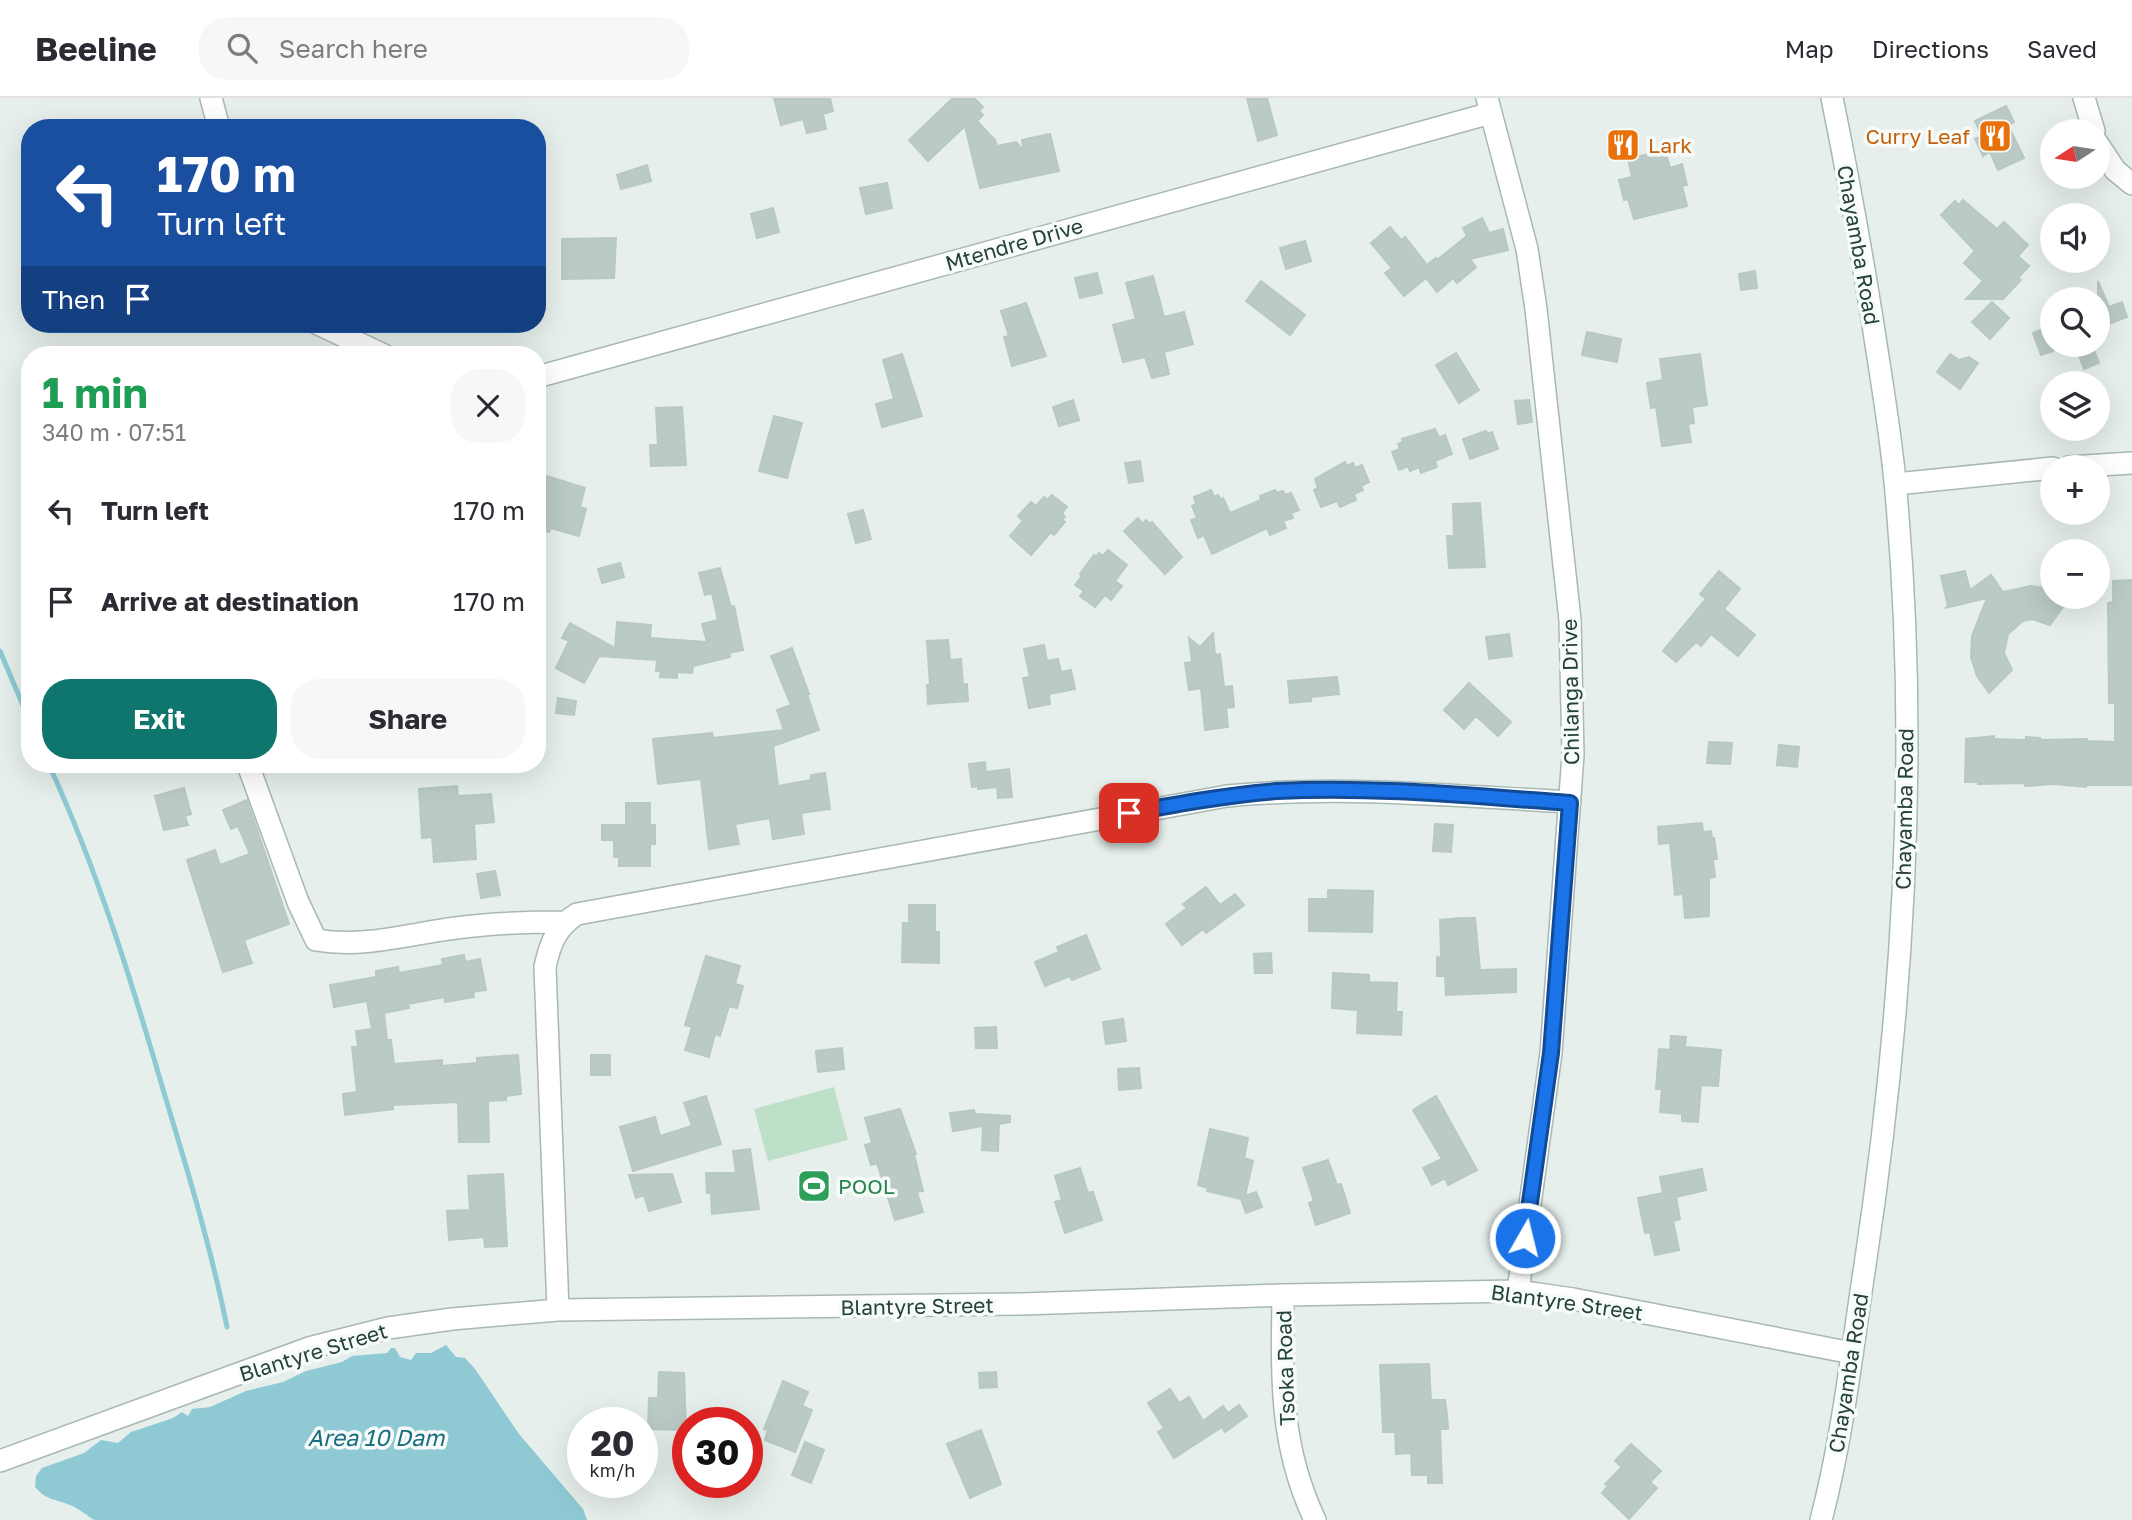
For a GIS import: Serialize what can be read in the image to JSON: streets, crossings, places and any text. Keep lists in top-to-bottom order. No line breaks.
{"streets":{"street":["Mtendre Drive","Chayamba Road","Chilanga Drive","Blantyre Street","Tsoka Road"]},"crossings":[["Mtendre Drive","Chilanga Drive"],["Chayamba Road","Blantyre Street"],["Chilanga Drive","Blantyre Street"],["Blantyre Street","Tsoka Road"]],"water":["Area 10 Dam"],"places":{"restaurant":["Curry Leaf","Lark"],"sports":["POOL"]},"north":"left","page":{"header":"Beeline","search":"Search here","nav":["Map","Directions","Saved"],"map_buttons":["+","−"],"turn":["170 m","Turn left"],"then":"Then","heading":["1 min","340 m · 07:51"],"list":[{"name":"Turn left","value":"170 m"},{"name":"Arrive at destination","value":"170 m"}],"buttons":["Exit","Share"],"speed":"20 km/h","limit":"30"}}
